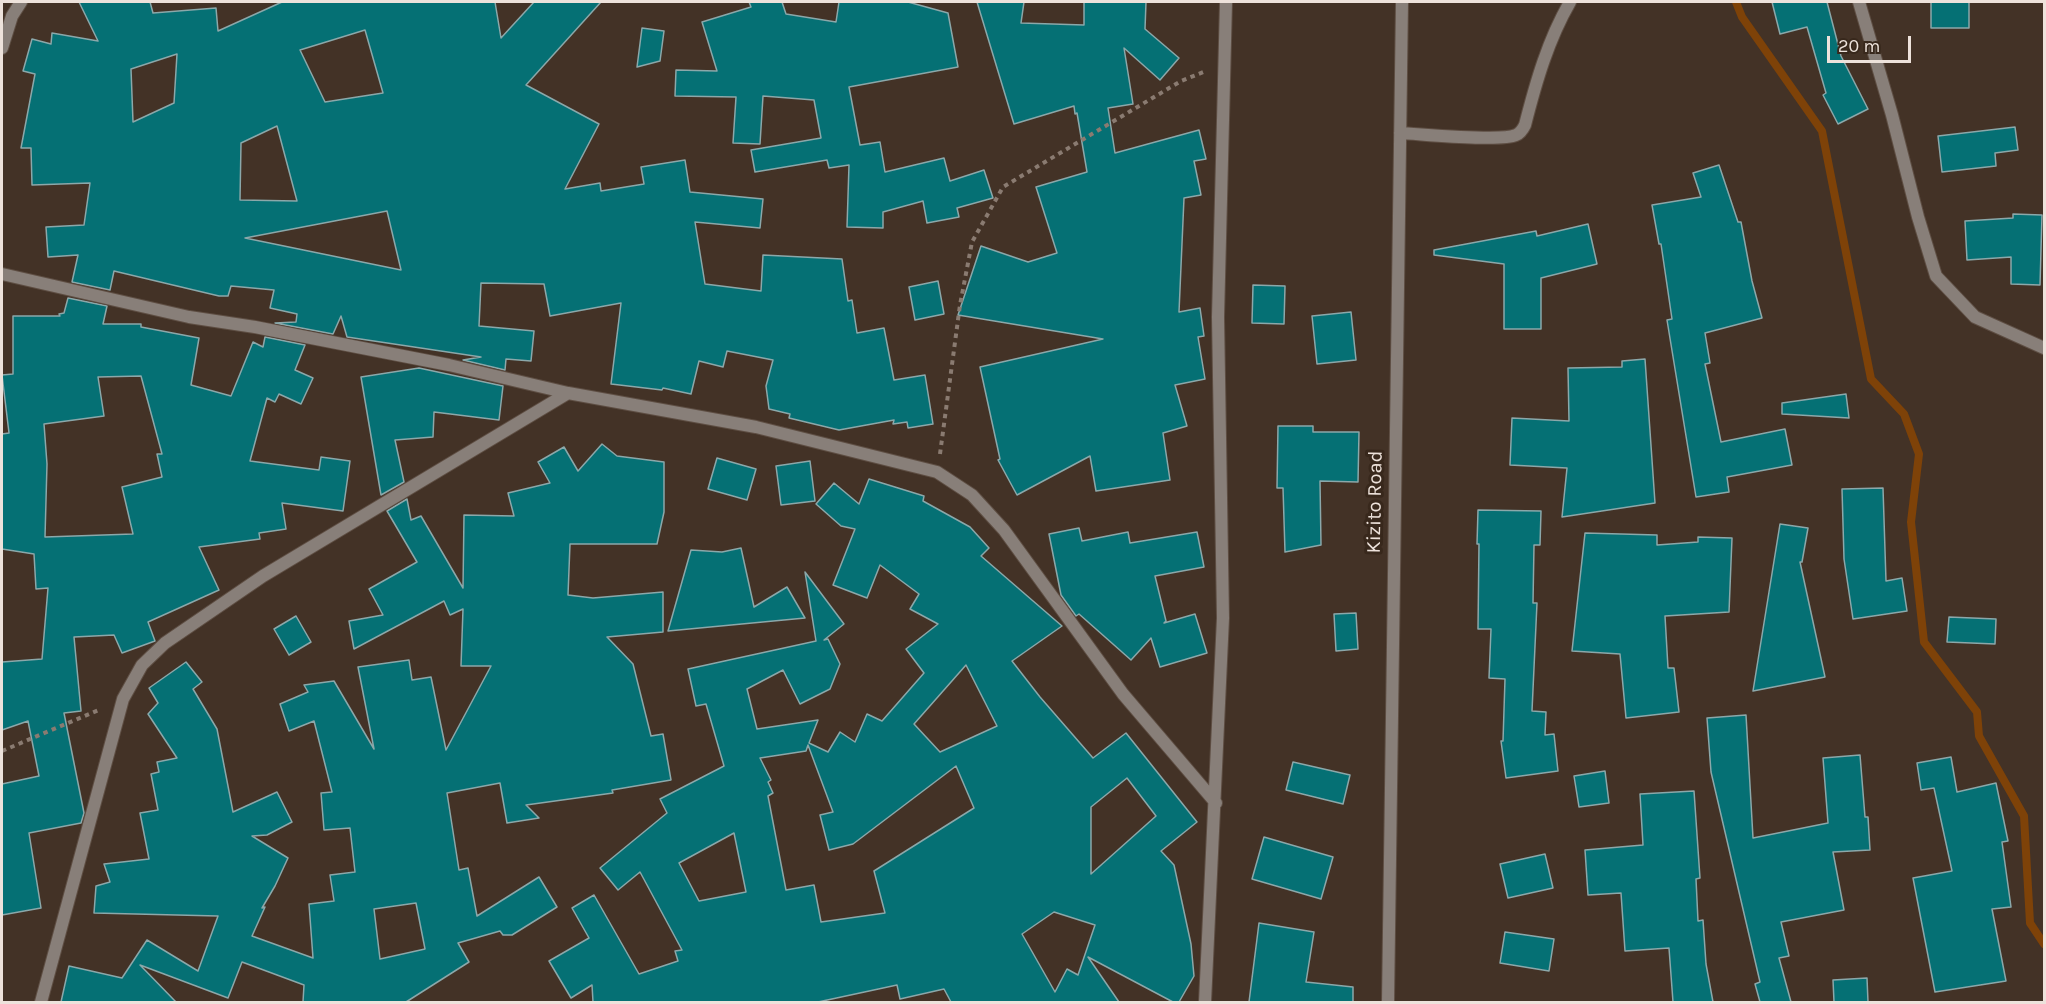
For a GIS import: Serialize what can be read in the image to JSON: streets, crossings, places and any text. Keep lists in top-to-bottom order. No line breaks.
{"streets":{"street":["Kizito Road"]},"scale_bar":"20 m"}
